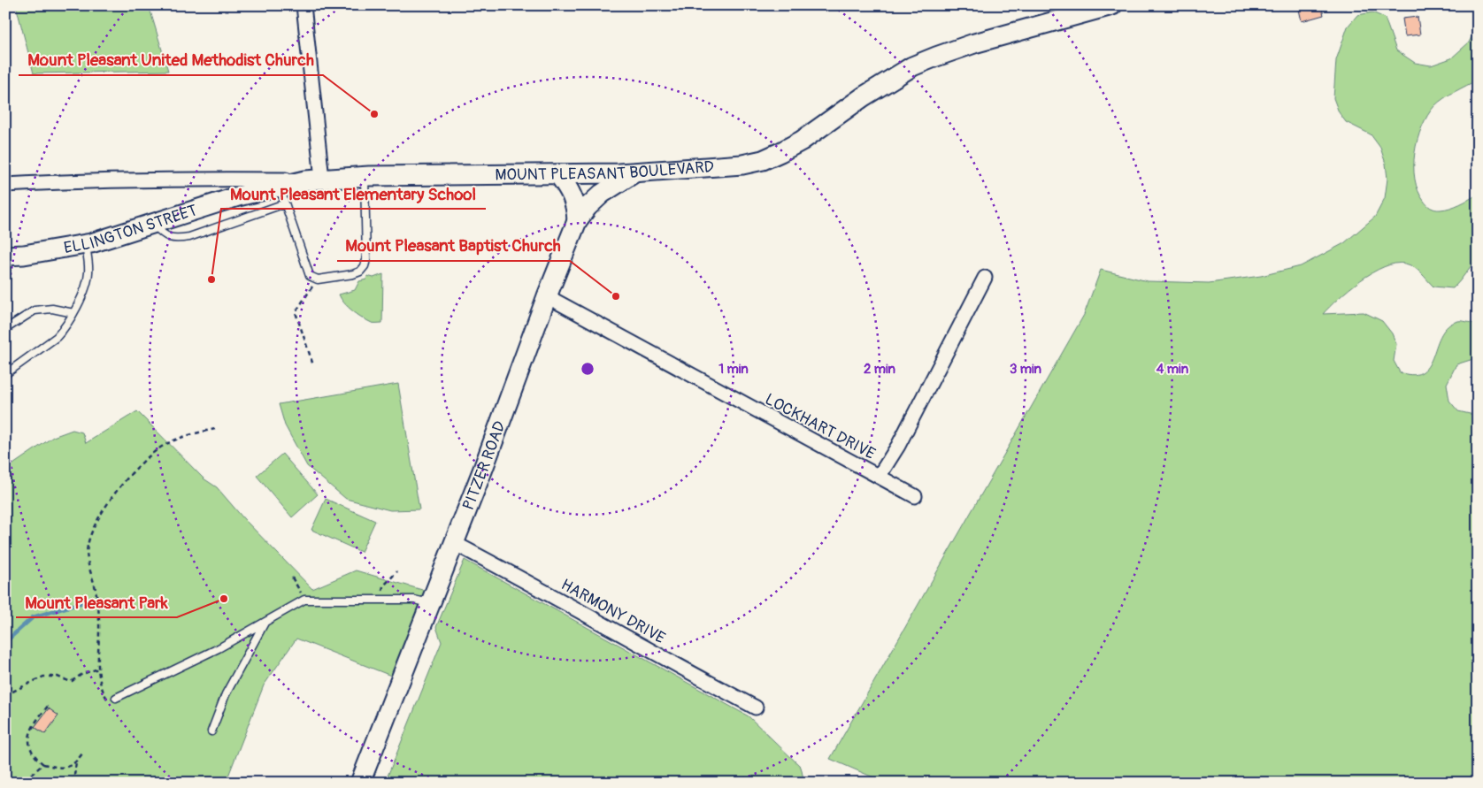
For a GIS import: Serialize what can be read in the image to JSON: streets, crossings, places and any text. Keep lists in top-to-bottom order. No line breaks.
{"streets":{"street":["MOUNT PLEASANT BOULEVARD","ELLINGTON STREET","LOCKHART DRIVE","PITZER ROAD","HARMONY DRIVE"]},"crossings":[["MOUNT PLEASANT BOULEVARD","ELLINGTON STREET"],["MOUNT PLEASANT BOULEVARD","PITZER ROAD"],["LOCKHART DRIVE","PITZER ROAD"],["PITZER ROAD","HARMONY DRIVE"]],"places":["Mount Pleasant United Methodist Church","Mount Pleasant Elementary School","Mount Pleasant Baptist Church","Mount Pleasant Park"],"rings":["1 min","2 min","3 min","4 min"]}
